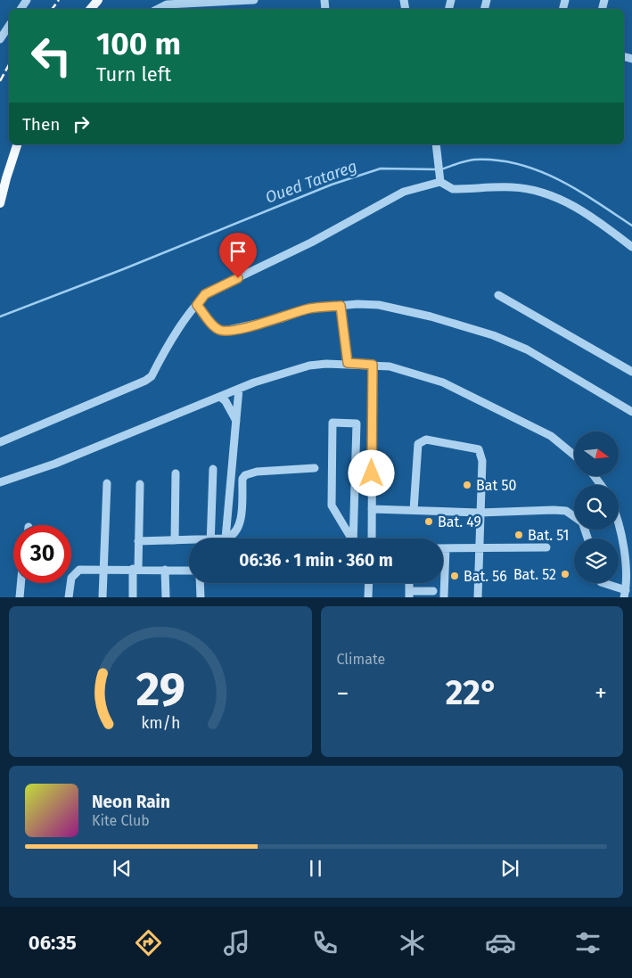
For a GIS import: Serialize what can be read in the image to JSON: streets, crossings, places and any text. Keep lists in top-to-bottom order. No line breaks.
{"water":["Oued Tatareg"],"places":["Bat 50","Bat. 49","Bat. 51","Bat. 52","Bat. 56"],"north":"right","page":{"turn":["100 m","Turn left"],"then":"Then","limit":"30","trip":"06:36 · 1 min · 360 m","tile":"Climate","heat":["−","22°","+"],"song":["Neon Rain","Kite Club"],"tabs":"06:35","gauge":["29","km/h"]}}
